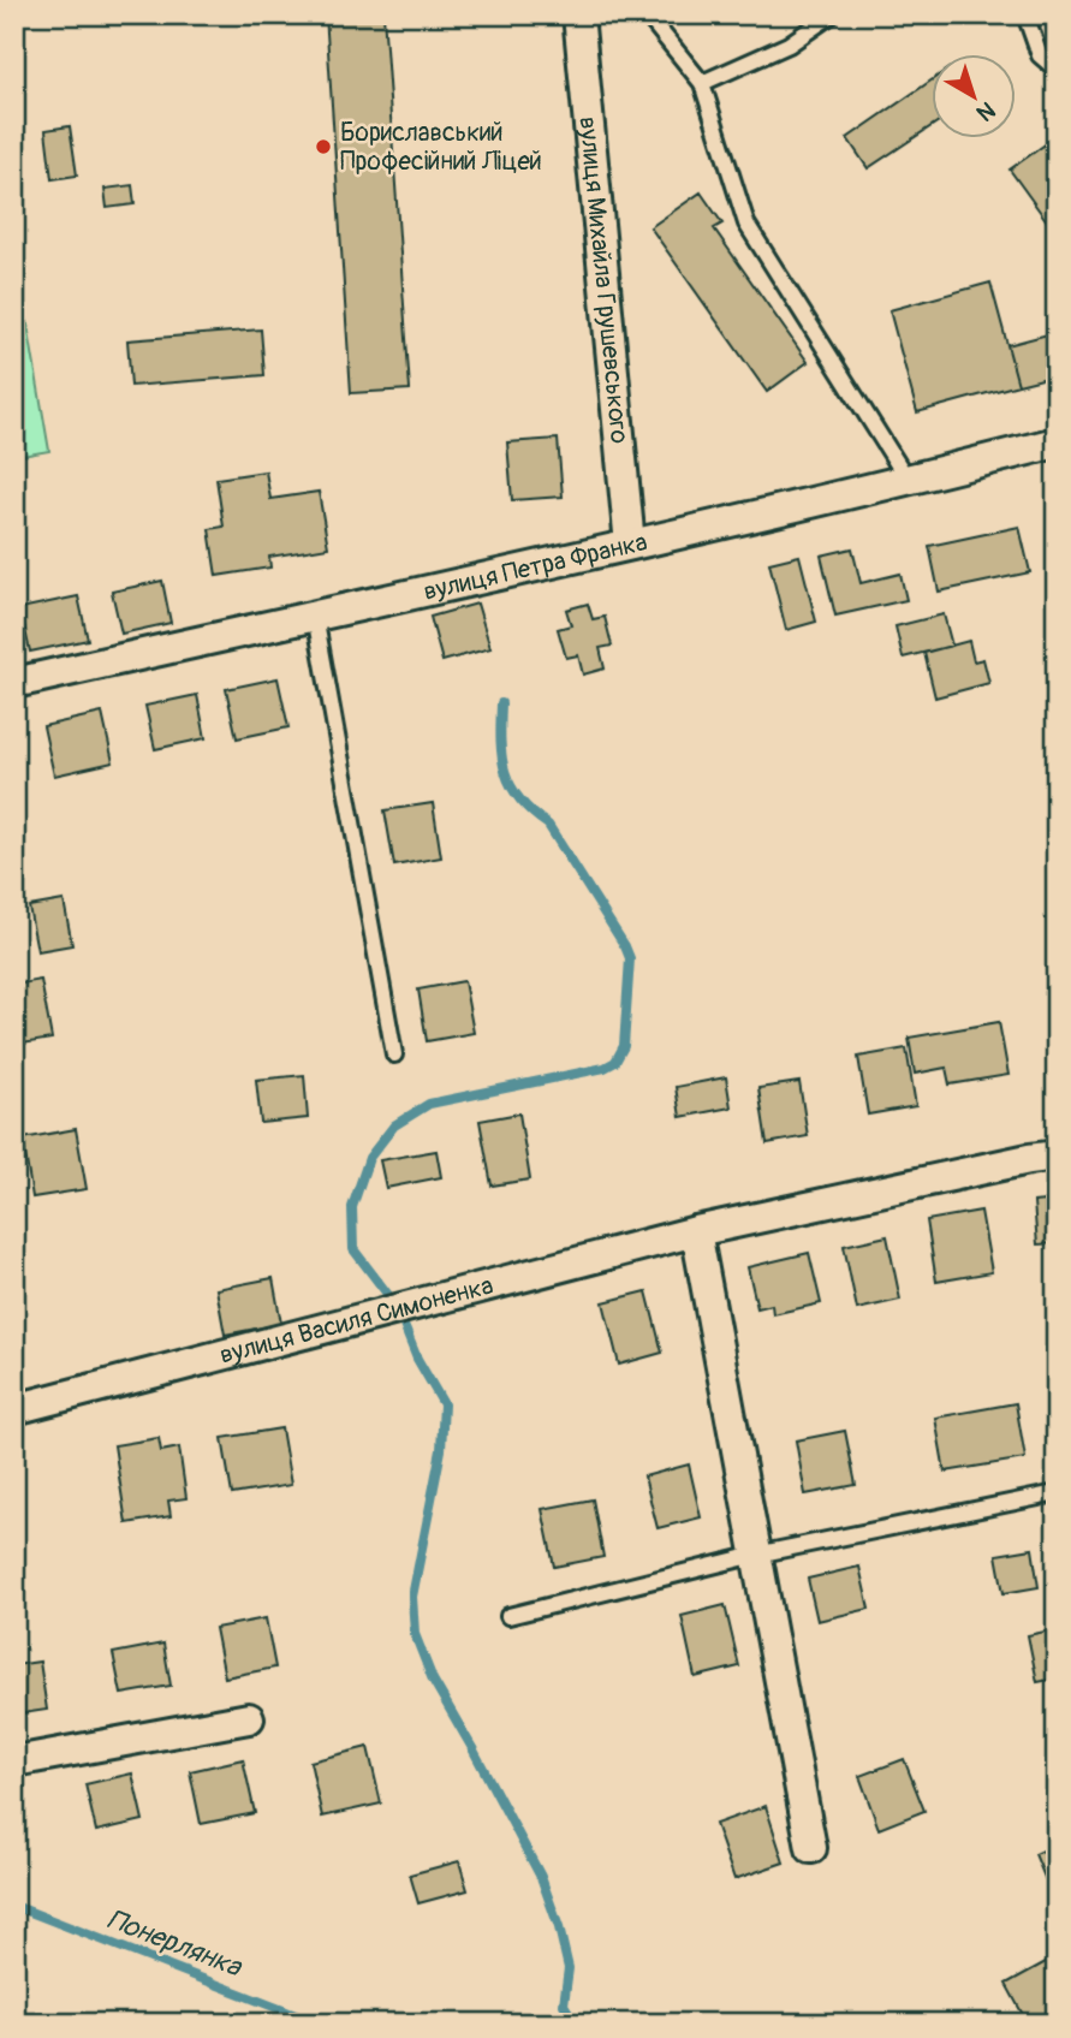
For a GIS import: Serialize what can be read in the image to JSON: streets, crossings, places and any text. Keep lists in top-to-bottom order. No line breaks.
{"streets":{"street":["вулиця Михайла Грушевського","вулиця Петра Франка","вулиця Василя Симоненка"]},"crossings":[["вулиця Михайла Грушевського","вулиця Петра Франка"]],"water":["Понерлянка"],"places":["Бориславський Професійний Ліцей"],"north":"bottom right"}
